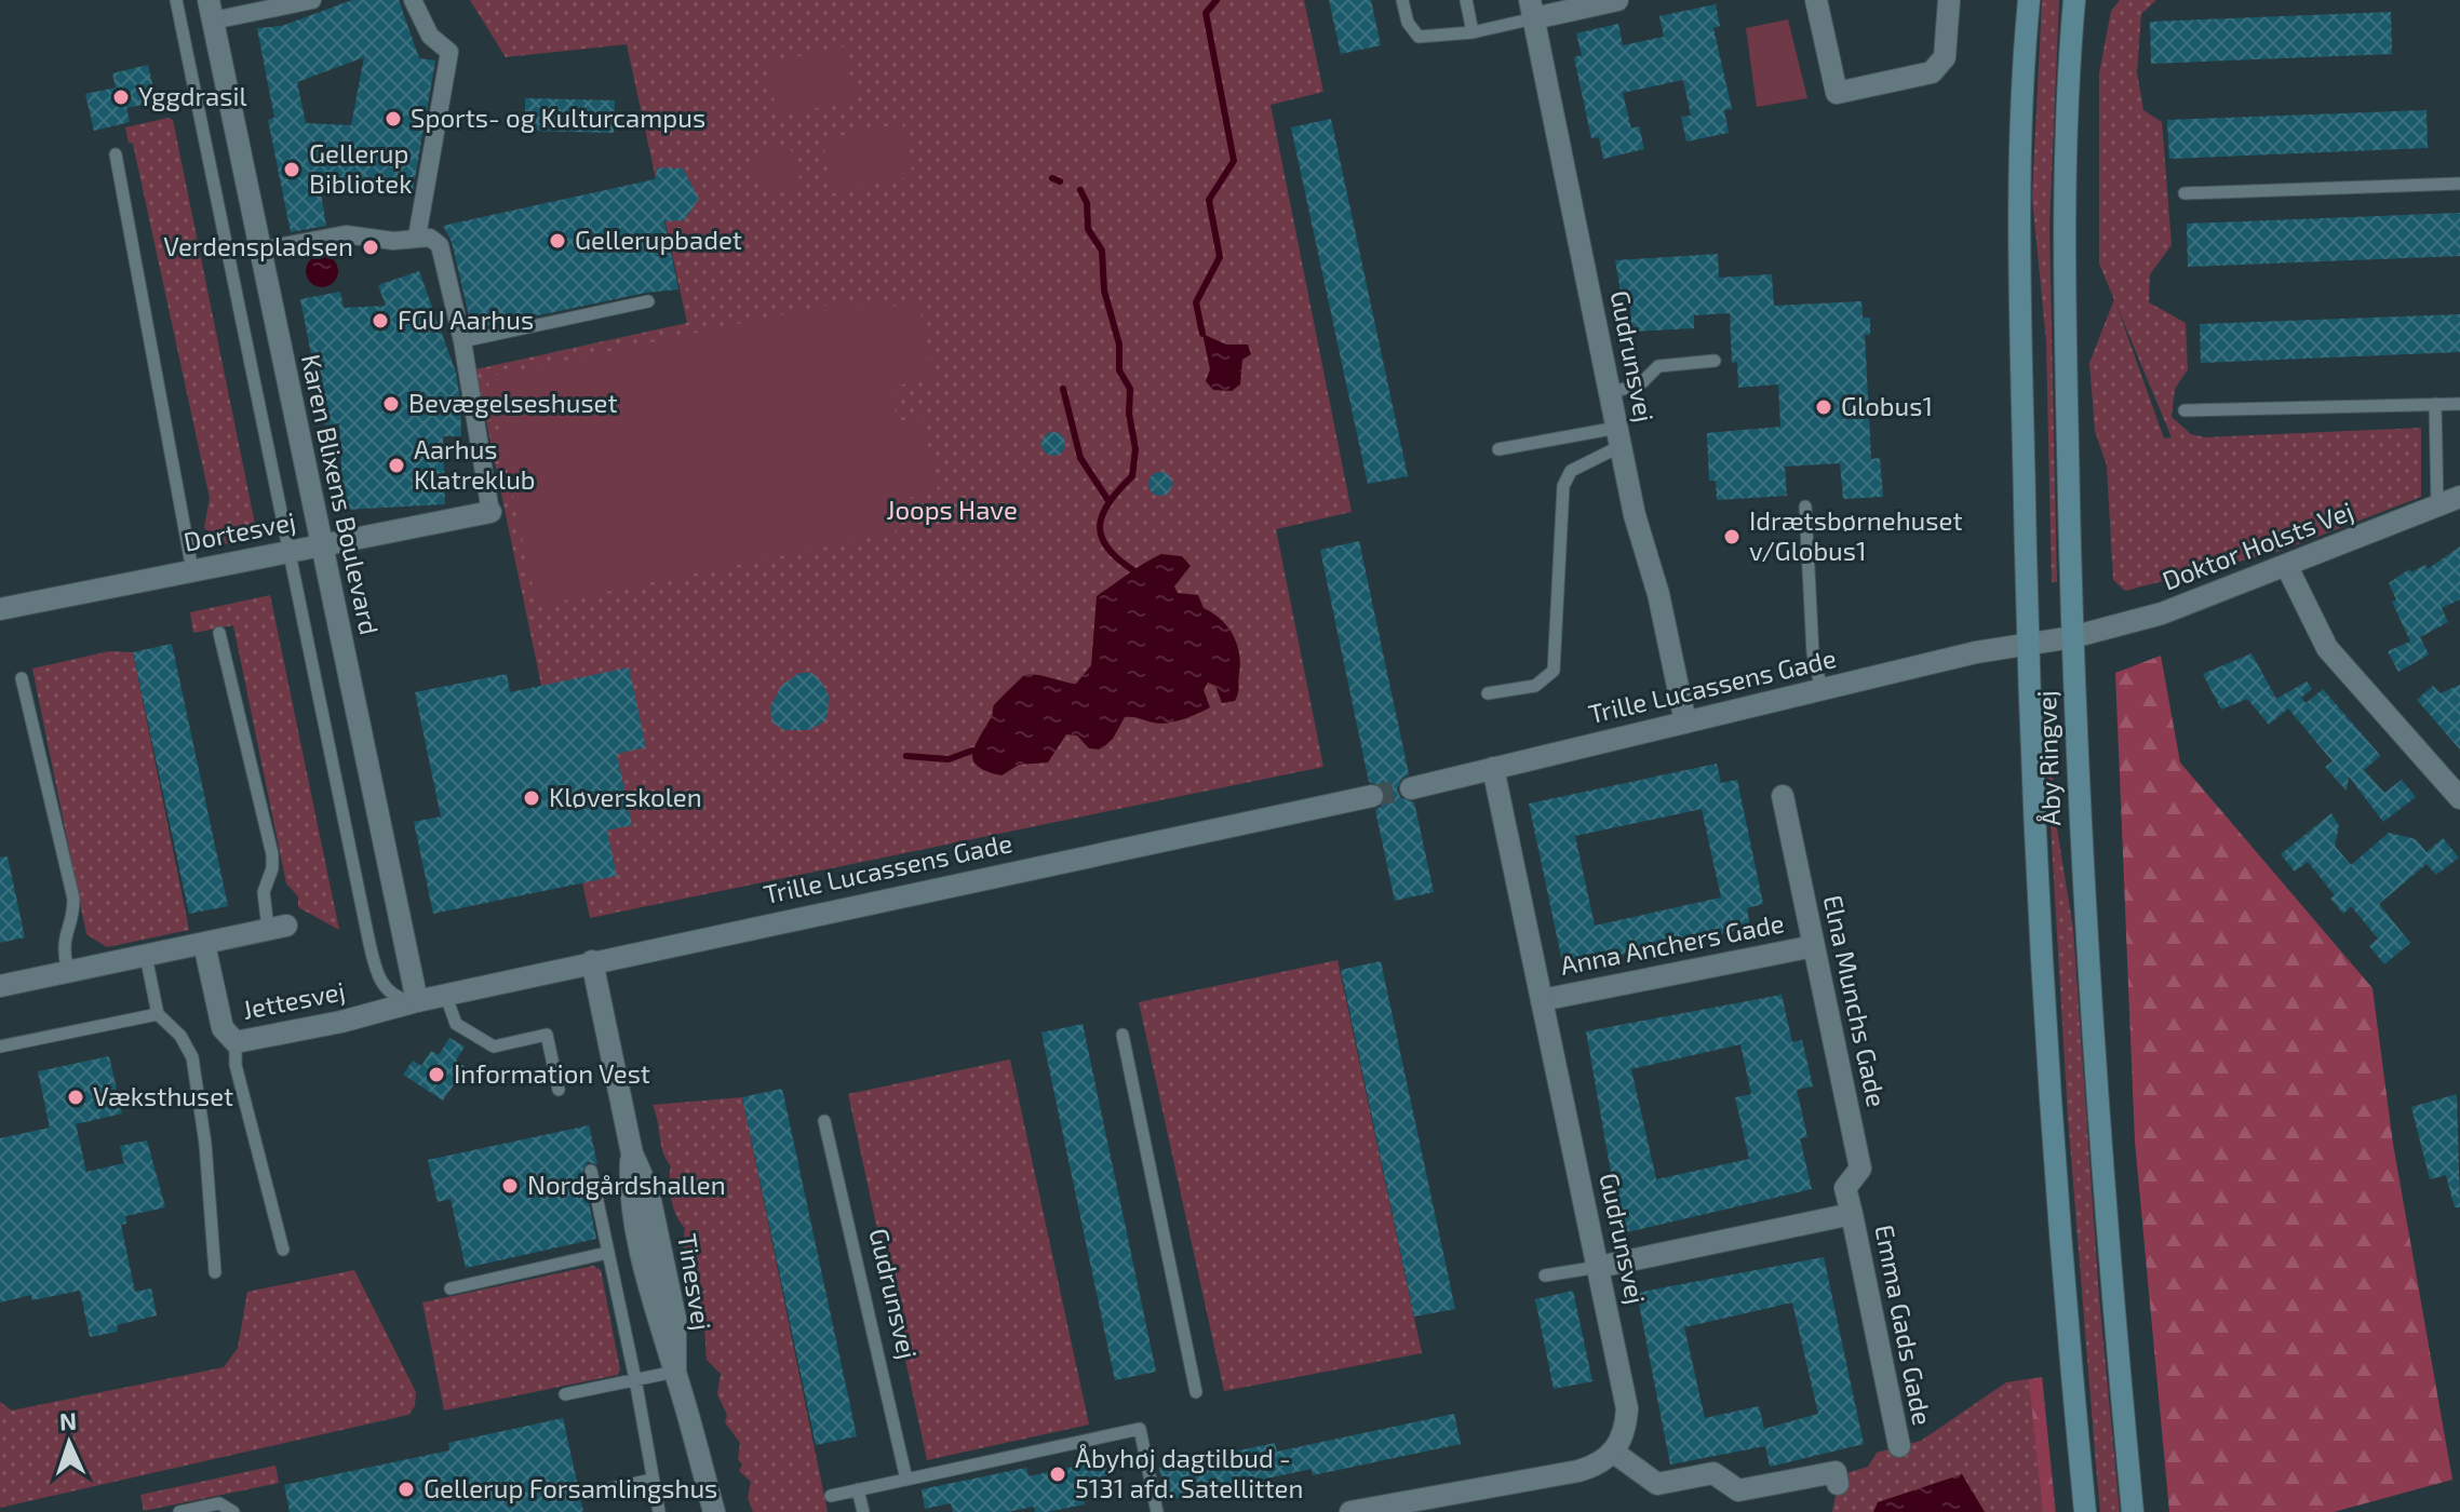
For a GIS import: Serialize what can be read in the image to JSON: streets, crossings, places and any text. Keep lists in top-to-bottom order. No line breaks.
{"streets":{"main road":["Åby Ringvej"],"street":["Gudrunsvej","Karen Blixens Boulevard","Dortesvej","Doktor Holsts Vej","Trille Lucassens Gade","Anna Anchers Gade","Jettesvej","Elna Munchs Gade","Tinesvej","Emma Gads Gade"]},"crossings":[["Gudrunsvej","Trille Lucassens Gade"],["Gudrunsvej","Anna Anchers Gade"],["Gudrunsvej","Emma Gads Gade"],["Karen Blixens Boulevard","Dortesvej"],["Karen Blixens Boulevard","Trille Lucassens Gade"],["Karen Blixens Boulevard","Jettesvej"],["Doktor Holsts Vej","Trille Lucassens Gade"],["Doktor Holsts Vej","Åby Ringvej"],["Trille Lucassens Gade","Åby Ringvej"],["Trille Lucassens Gade","Jettesvej"],["Trille Lucassens Gade","Tinesvej"],["Anna Anchers Gade","Elna Munchs Gade"],["Elna Munchs Gade","Emma Gads Gade"]],"parks":["Joops Have"],"places":["Yggdrasil","Sports- og Kulturcampus","Gellerup Bibliotek","Gellerupbadet","Verdenspladsen","FGU Aarhus","Bevægelseshuset","Globus1","Aarhus Klatreklub","Idrætsbørnehuset v/Globus1","Kløverskolen","Information Vest","Væksthuset","Nordgårdshallen","Åbyhøj dagtilbud - 5131 afd. Satellitten","Gellerup Forsamlingshus"],"north":"top"}
